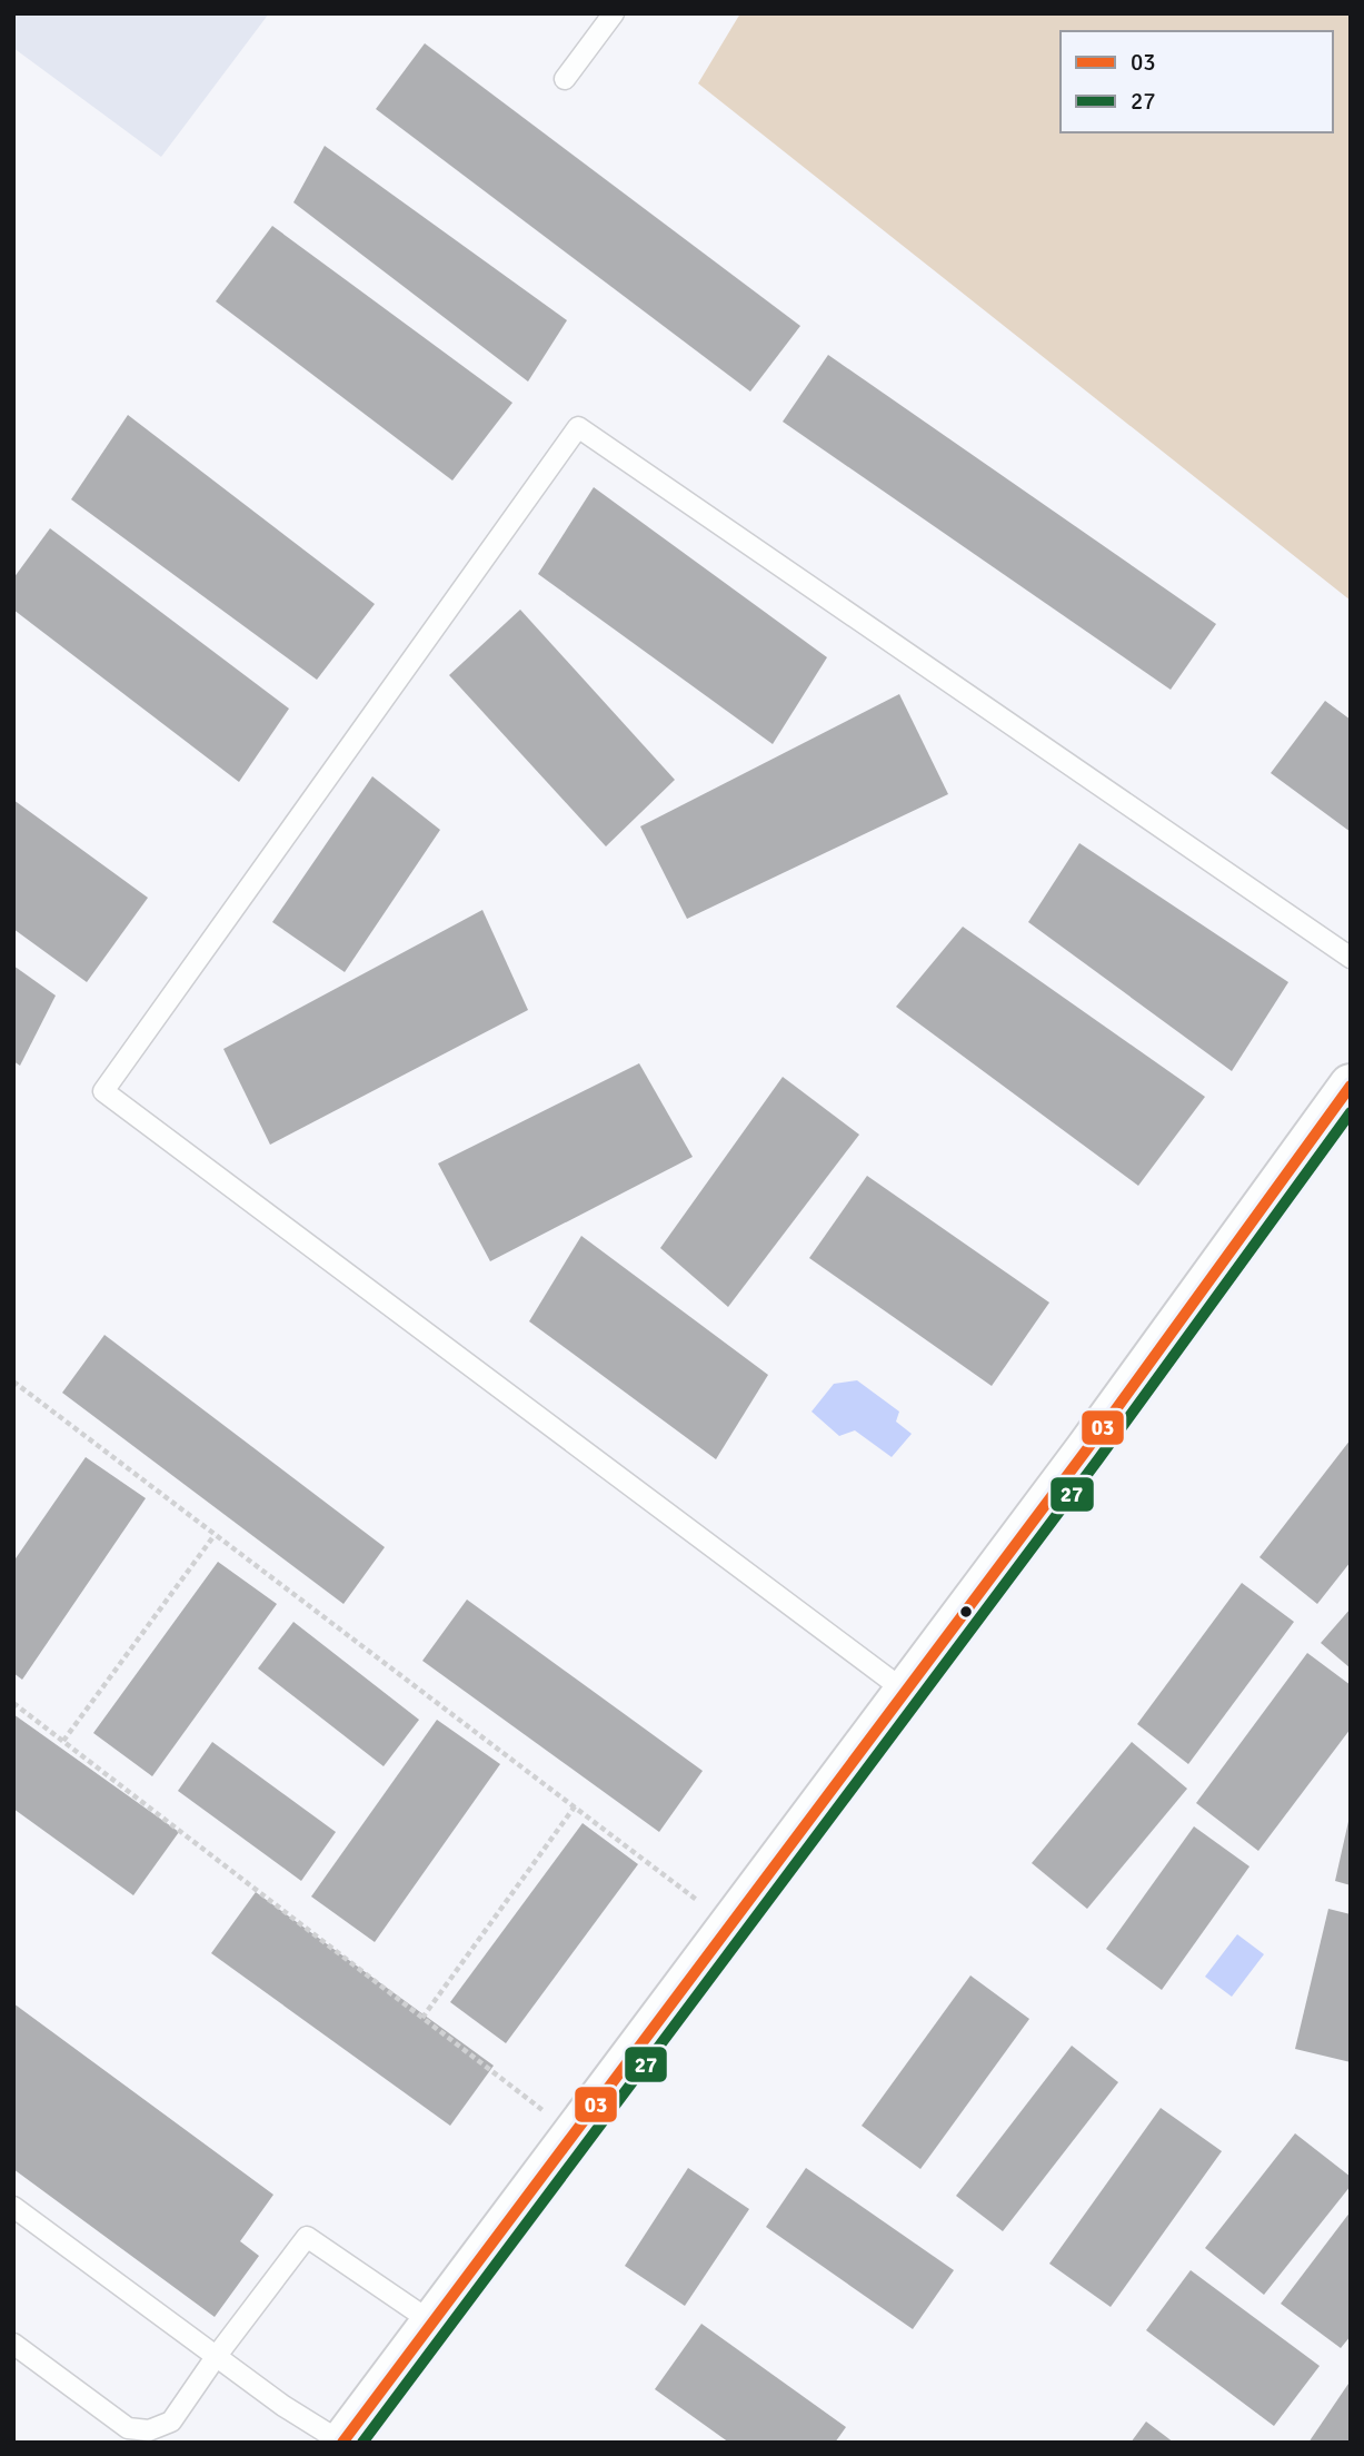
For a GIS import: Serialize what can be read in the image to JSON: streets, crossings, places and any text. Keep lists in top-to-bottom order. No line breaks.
{"lines":["transit line 03","transit line 27"],"legend":["03","27"]}
